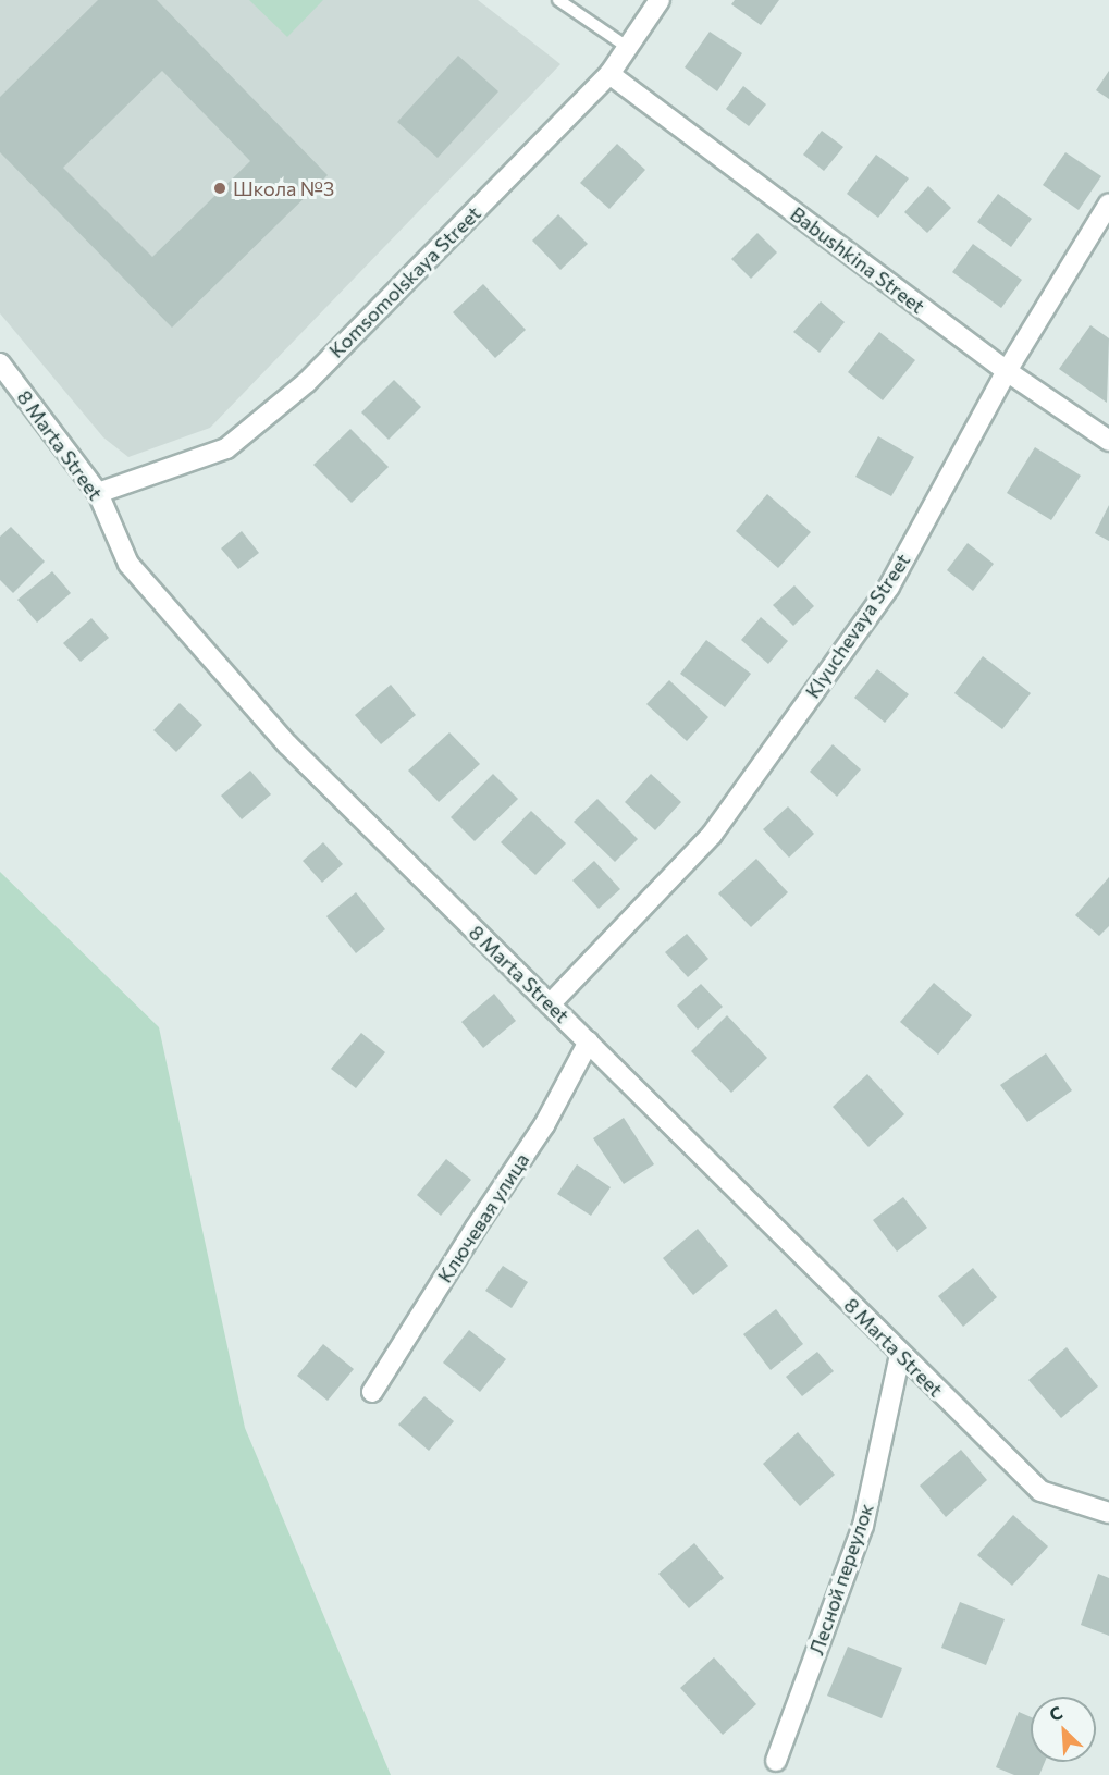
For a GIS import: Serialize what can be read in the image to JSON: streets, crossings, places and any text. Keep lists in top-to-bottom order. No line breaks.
{"streets":{"street":["Babushkina Street","Komsomolskaya Street","8 Marta Street","Klyuchevaya Street","Ключевая улица","Лесной переулок"]},"crossings":[["Babushkina Street","Komsomolskaya Street"],["Babushkina Street","Klyuchevaya Street"],["Komsomolskaya Street","8 Marta Street"],["8 Marta Street","Klyuchevaya Street"],["8 Marta Street","Ключевая улица"],["8 Marta Street","Лесной переулок"]],"places":["Школа №3"],"north":"top left"}
